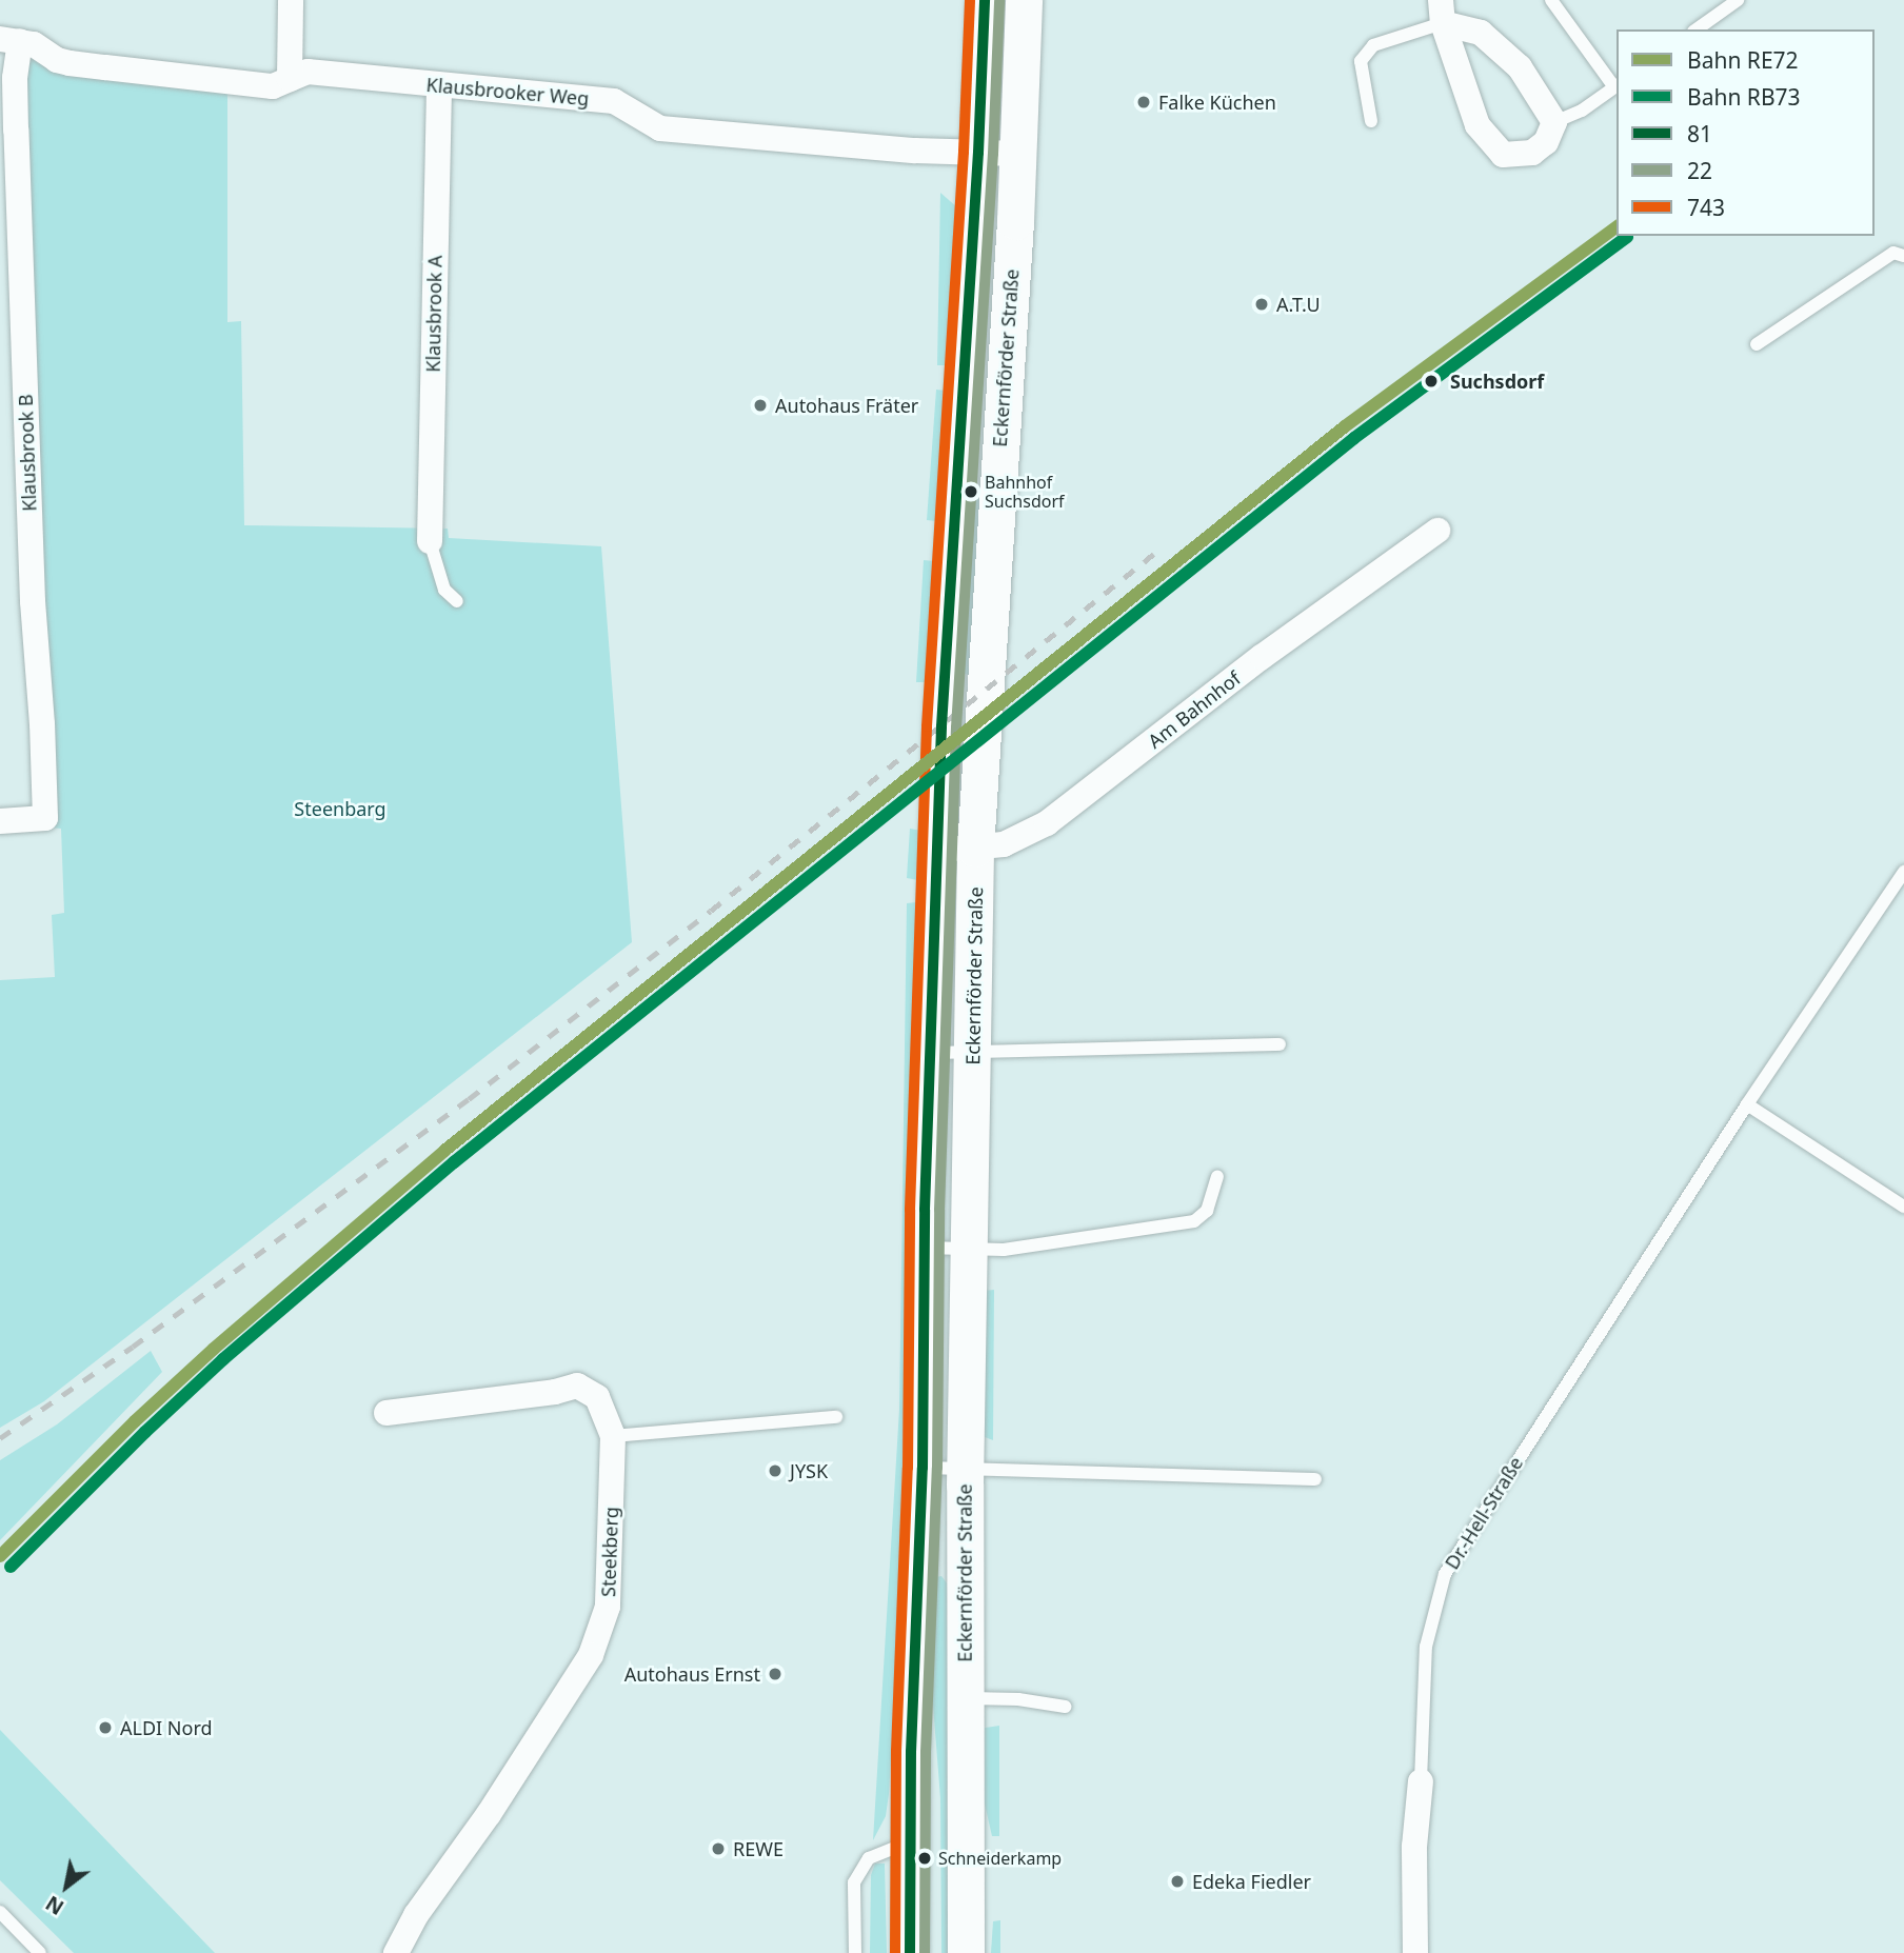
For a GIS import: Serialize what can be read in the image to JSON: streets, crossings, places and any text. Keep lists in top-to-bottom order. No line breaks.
{"streets":{"main road":["Eckernförder Straße"],"street":["Klausbrooker Weg","Klausbrook A","Klausbrook B","Am Bahnhof","Dr.-Hell-Straße","Steekberg"]},"crossings":[["Klausbrooker Weg","Klausbrook A"],["Klausbrooker Weg","Eckernförder Straße"],["Klausbrooker Weg","Klausbrook B"],["Eckernförder Straße","Am Bahnhof"]],"parks":["Steenbarg"],"places":["Falke Küchen","A.T.U","Suchsdorf","Autohaus Fräter","Bahnhof Suchsdorf","JYSK","Autohaus Ernst","ALDI Nord","REWE","Schneiderkamp","Edeka Fiedler"],"lines":["transit line 81","transit line 743","transit line 22","rail line RE72","rail line RB73"],"legend":["Bahn RE72","Bahn RB73","81","22","743"],"north":"bottom left"}
